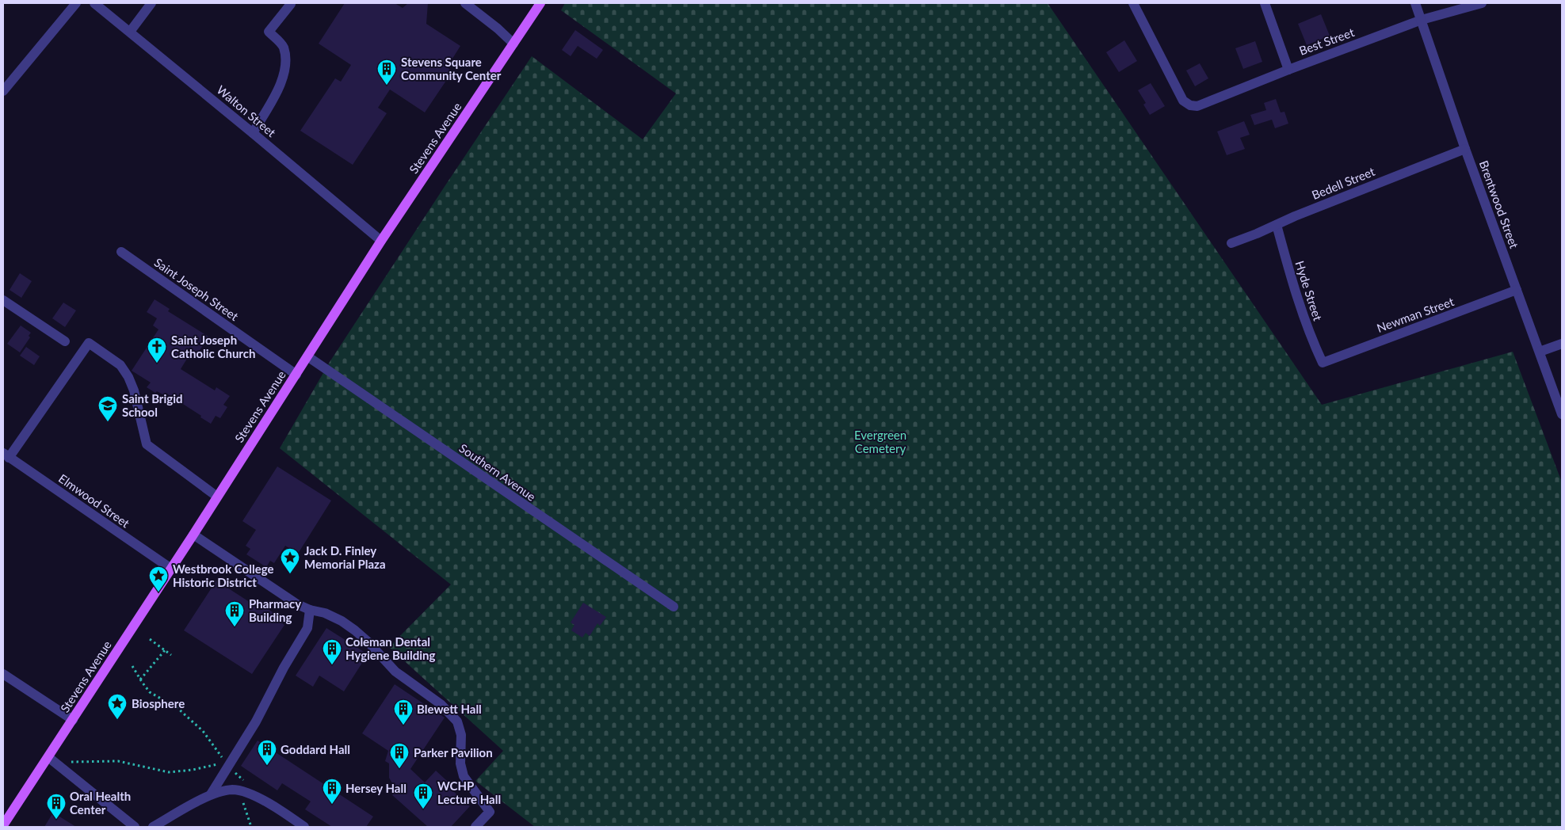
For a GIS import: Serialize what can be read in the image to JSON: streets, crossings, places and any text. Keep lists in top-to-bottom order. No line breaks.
{"streets":{"main road":["Stevens Avenue"],"street":["Best Street","Walton Street","Bedell Street","Brentwood Street","Saint Joseph Street","Hyde Street","Newman Street","Southern Avenue","Elmwood Street"]},"crossings":[["Best Street","Brentwood Street"],["Walton Street","Stevens Avenue"],["Stevens Avenue","Saint Joseph Street"],["Stevens Avenue","Southern Avenue"],["Stevens Avenue","Elmwood Street"],["Bedell Street","Brentwood Street"],["Bedell Street","Hyde Street"],["Brentwood Street","Newman Street"],["Hyde Street","Newman Street"]],"parks":["Evergreen Cemetery"],"places":{"building":["Stevens Square Community Center","Pharmacy Building","Coleman Dental Hygiene Building","Blewett Hall","Goddard Hall","Parker Pavilion","Hersey Hall","WCHP Lecture Hall","Oral Health Center"],"church":["Saint Joseph Catholic Church"],"school or university":["Saint Brigid School"],"place":["Jack D. Finley Memorial Plaza","Westbrook College Historic District","Biosphere"]}}
